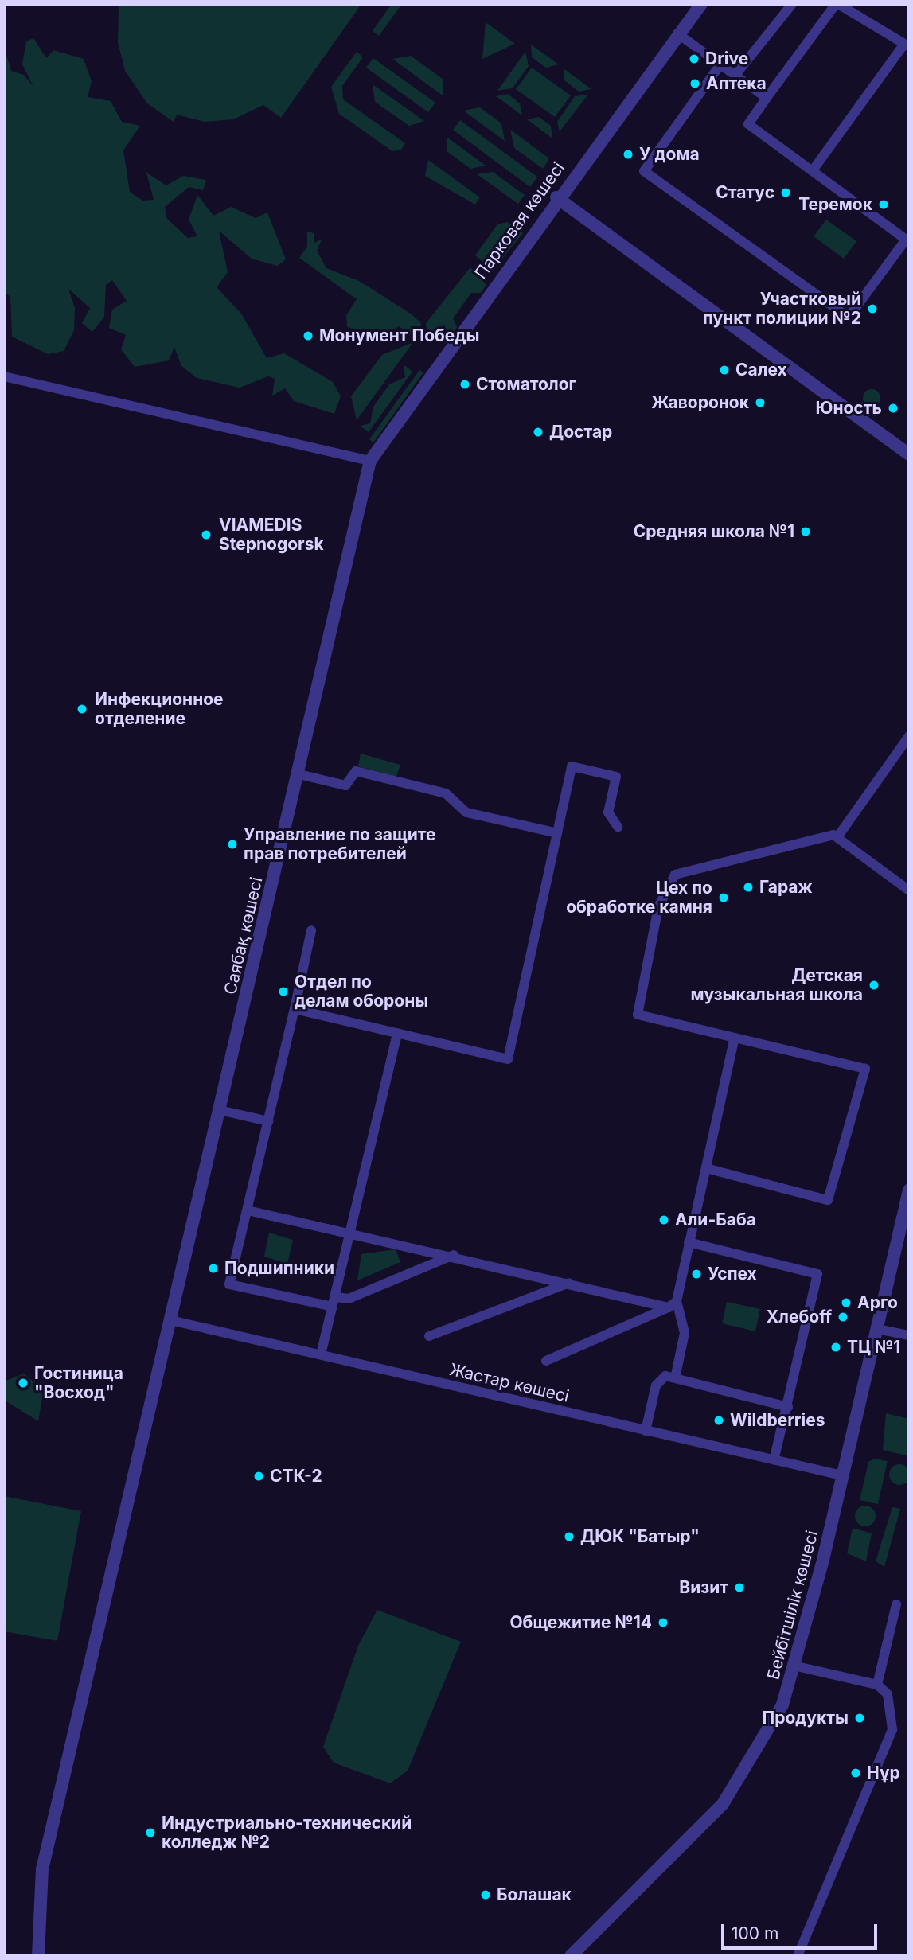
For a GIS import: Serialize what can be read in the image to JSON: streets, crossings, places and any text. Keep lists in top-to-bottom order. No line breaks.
{"streets":{"street":["Парковая көшесі","Саябақ көшесі","Жастар көшесі","Бейбітшілік көшесі"]},"crossings":[["Парковая көшесі","Саябақ көшесі"],["Саябақ көшесі","Жастар көшесі"],["Жастар көшесі","Бейбітшілік көшесі"]],"places":["Drive","Аптека","У дома","Статус","Теремок","Участковый пункт полиции №2","Монумент Победы","Салех","Стоматолог","Жаворонок","Юность","Достар","Средняя школа №1","VIAMEDIS Stepnogorsk","Инфекционное отделение","Управление по защите прав потребителей","Гараж","Цех по обработке камня","Детская музыкальная школа","Отдел по делам обороны","Али-Баба","Подшипники","Успех","Арго","Хлебoff","ТЦ №1","Гостиница \"Восход\"","Wildberries","СТК-2","ДЮК \"Батыр\"","Визит","Общежитие №14","Продукты","Нұр","Индустриально-технический колледж №2","Болашак"],"scale_bar":"100 m"}
